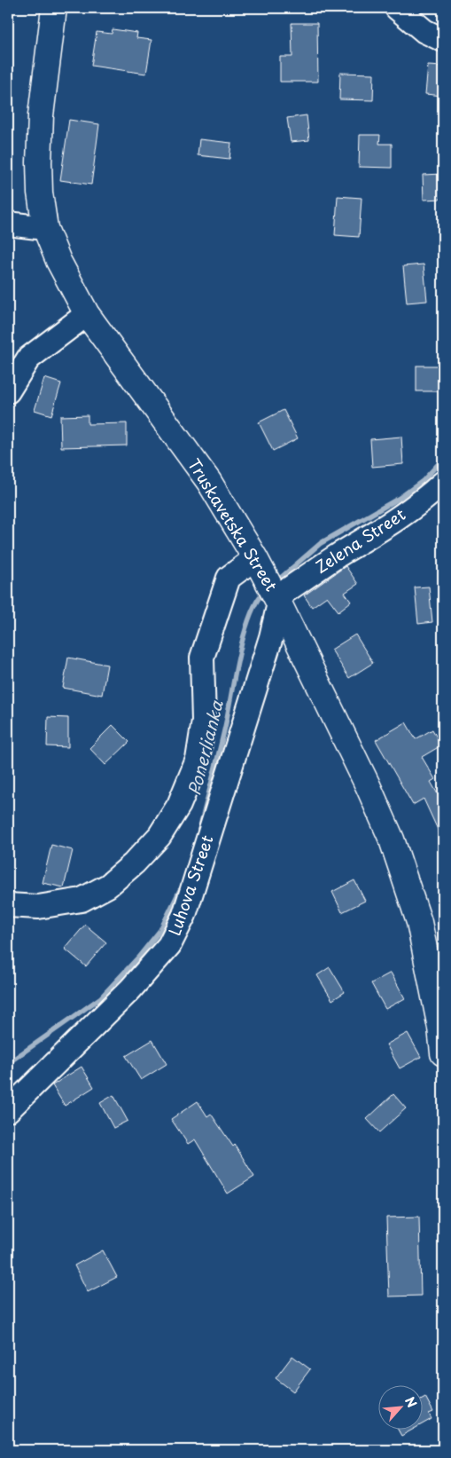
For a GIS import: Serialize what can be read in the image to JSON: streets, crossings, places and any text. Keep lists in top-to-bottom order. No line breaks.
{"streets":{"main road":["Truskavetska Street"],"street":["Zelena Street","Luhova Street"]},"crossings":[["Truskavetska Street","Zelena Street"],["Truskavetska Street","Luhova Street"],["Zelena Street","Luhova Street"]],"water":["Ponerlianka"],"north":"top right"}
